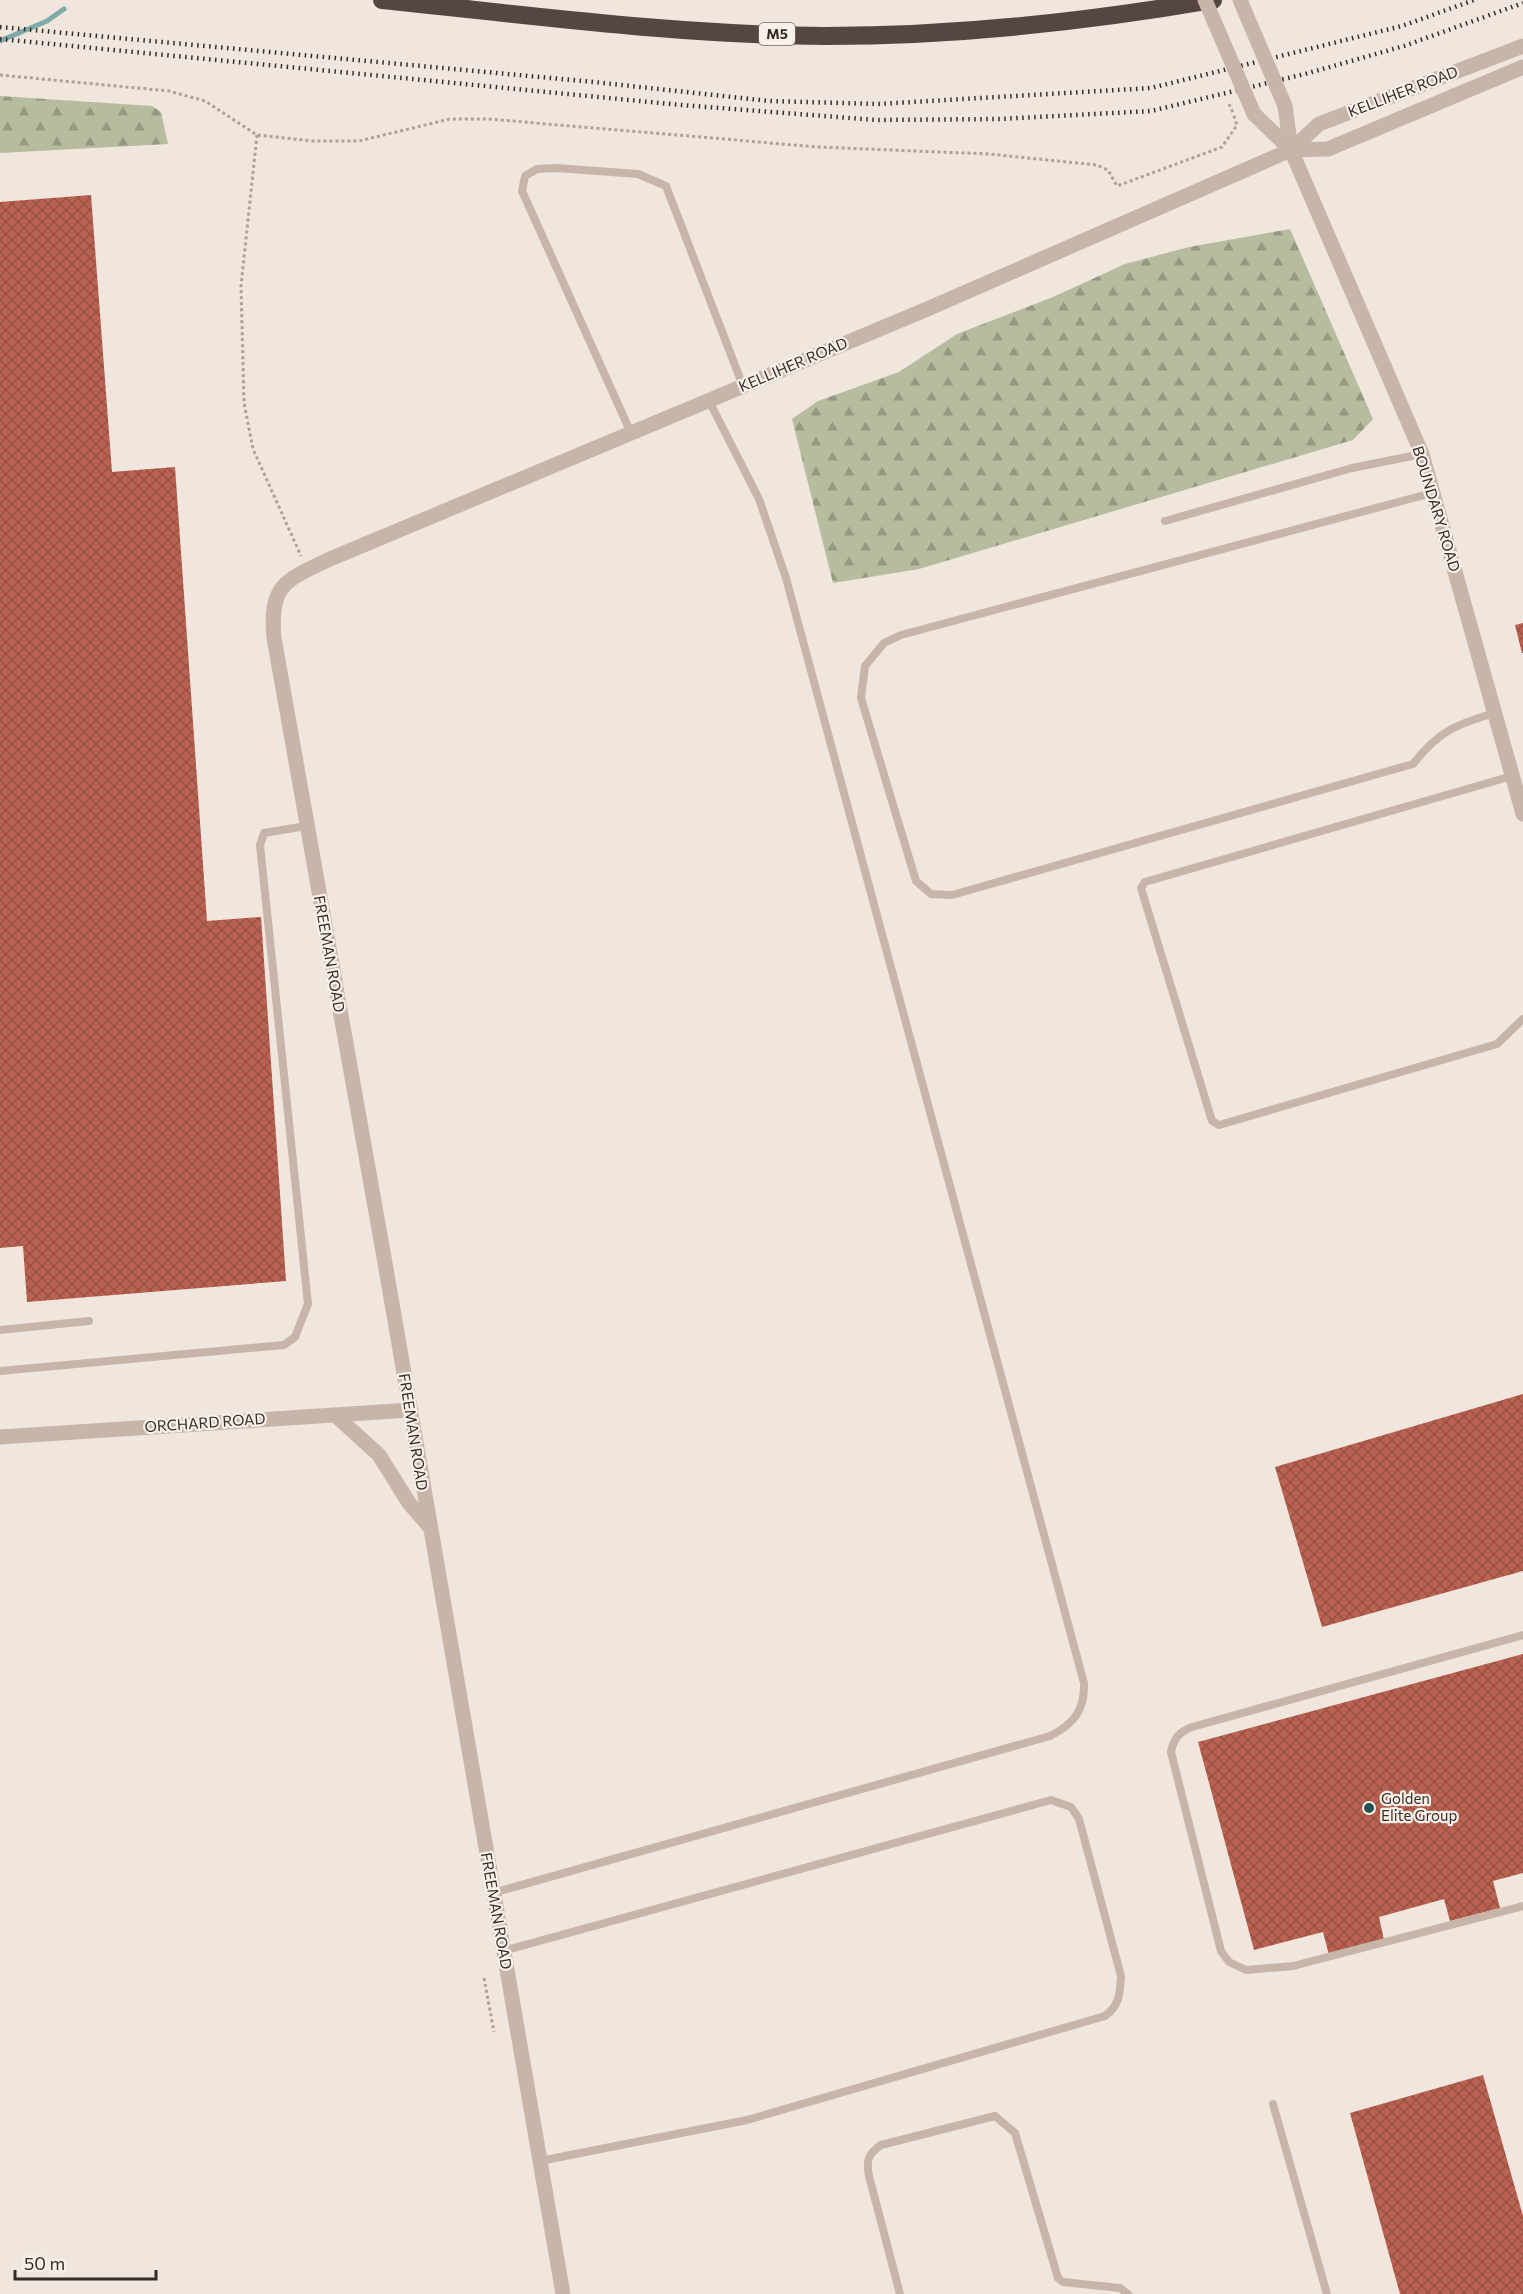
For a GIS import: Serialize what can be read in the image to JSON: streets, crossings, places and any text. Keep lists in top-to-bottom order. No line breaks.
{"streets":{"highway":["M5"],"street":["KELLIHER ROAD","BOUNDARY ROAD","FREEMAN ROAD","ORCHARD ROAD"]},"crossings":[["KELLIHER ROAD","BOUNDARY ROAD"],["KELLIHER ROAD","FREEMAN ROAD"],["FREEMAN ROAD","ORCHARD ROAD"]],"places":["Golden Elite Group"],"scale_bar":"50 m"}
